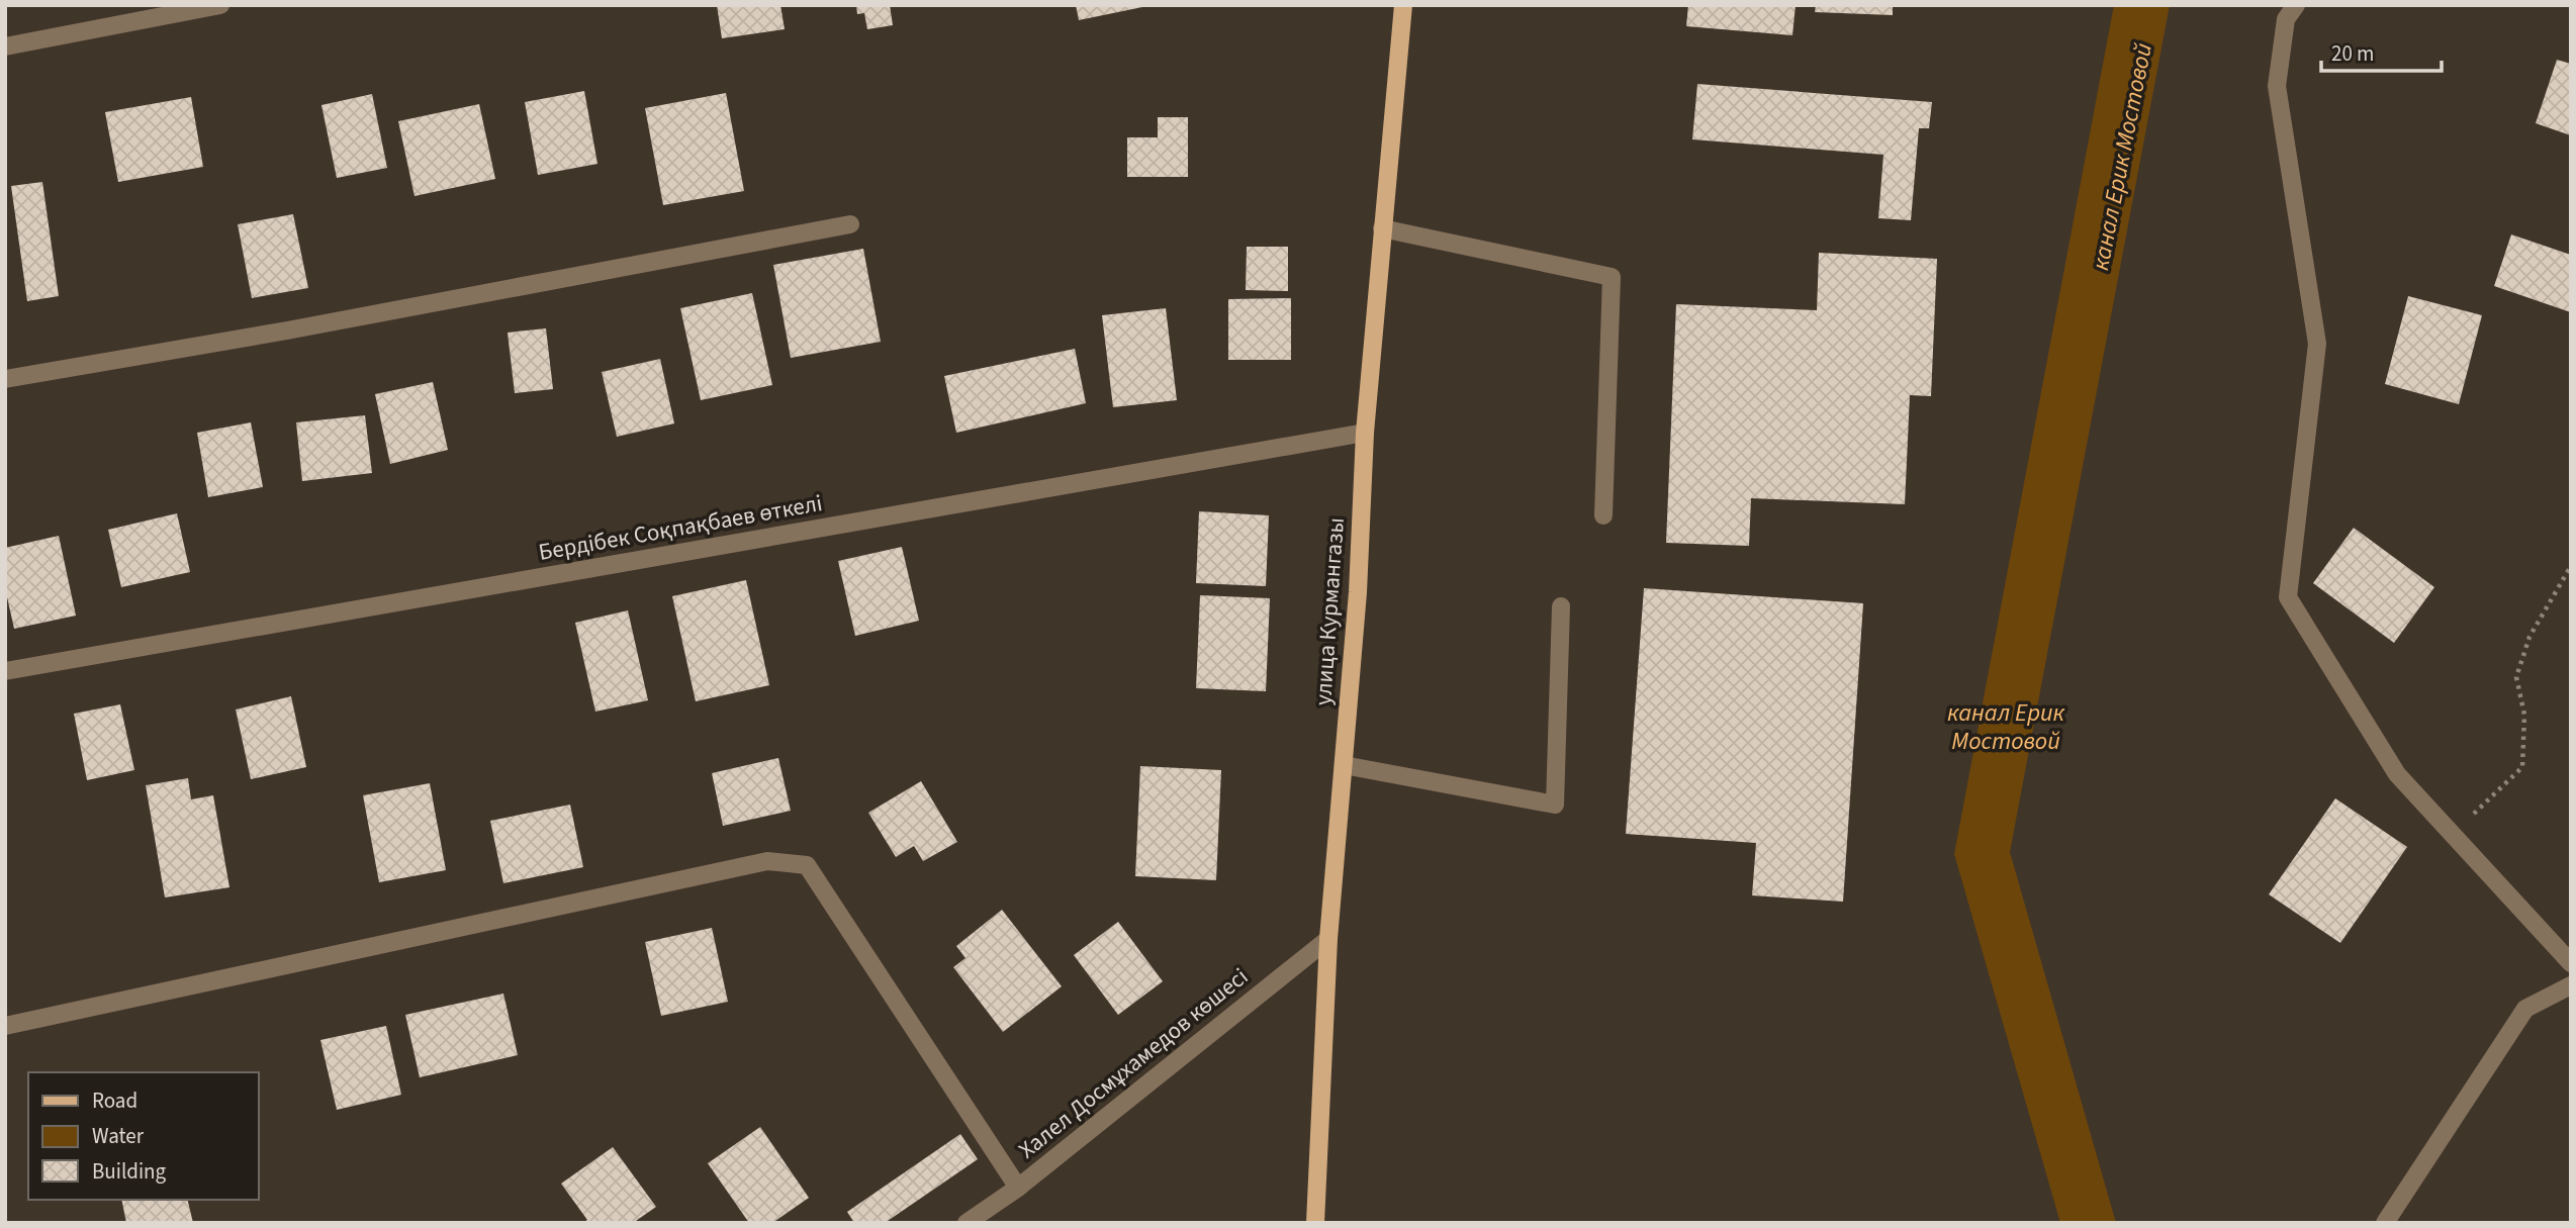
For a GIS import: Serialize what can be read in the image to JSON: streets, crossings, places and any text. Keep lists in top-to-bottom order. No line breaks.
{"streets":{"main road":["улица Курмангазы"],"street":["Бердібек Соқпақбаев өткелі","Халел Досмұхамедов көшесі"]},"crossings":[["Бердібек Соқпақбаев өткелі","улица Курмангазы"],["улица Курмангазы","Халел Досмұхамедов көшесі"]],"water":["канал Ерик Мостовой"],"legend":["Road","Water","Building"],"scale_bar":"20 m"}
